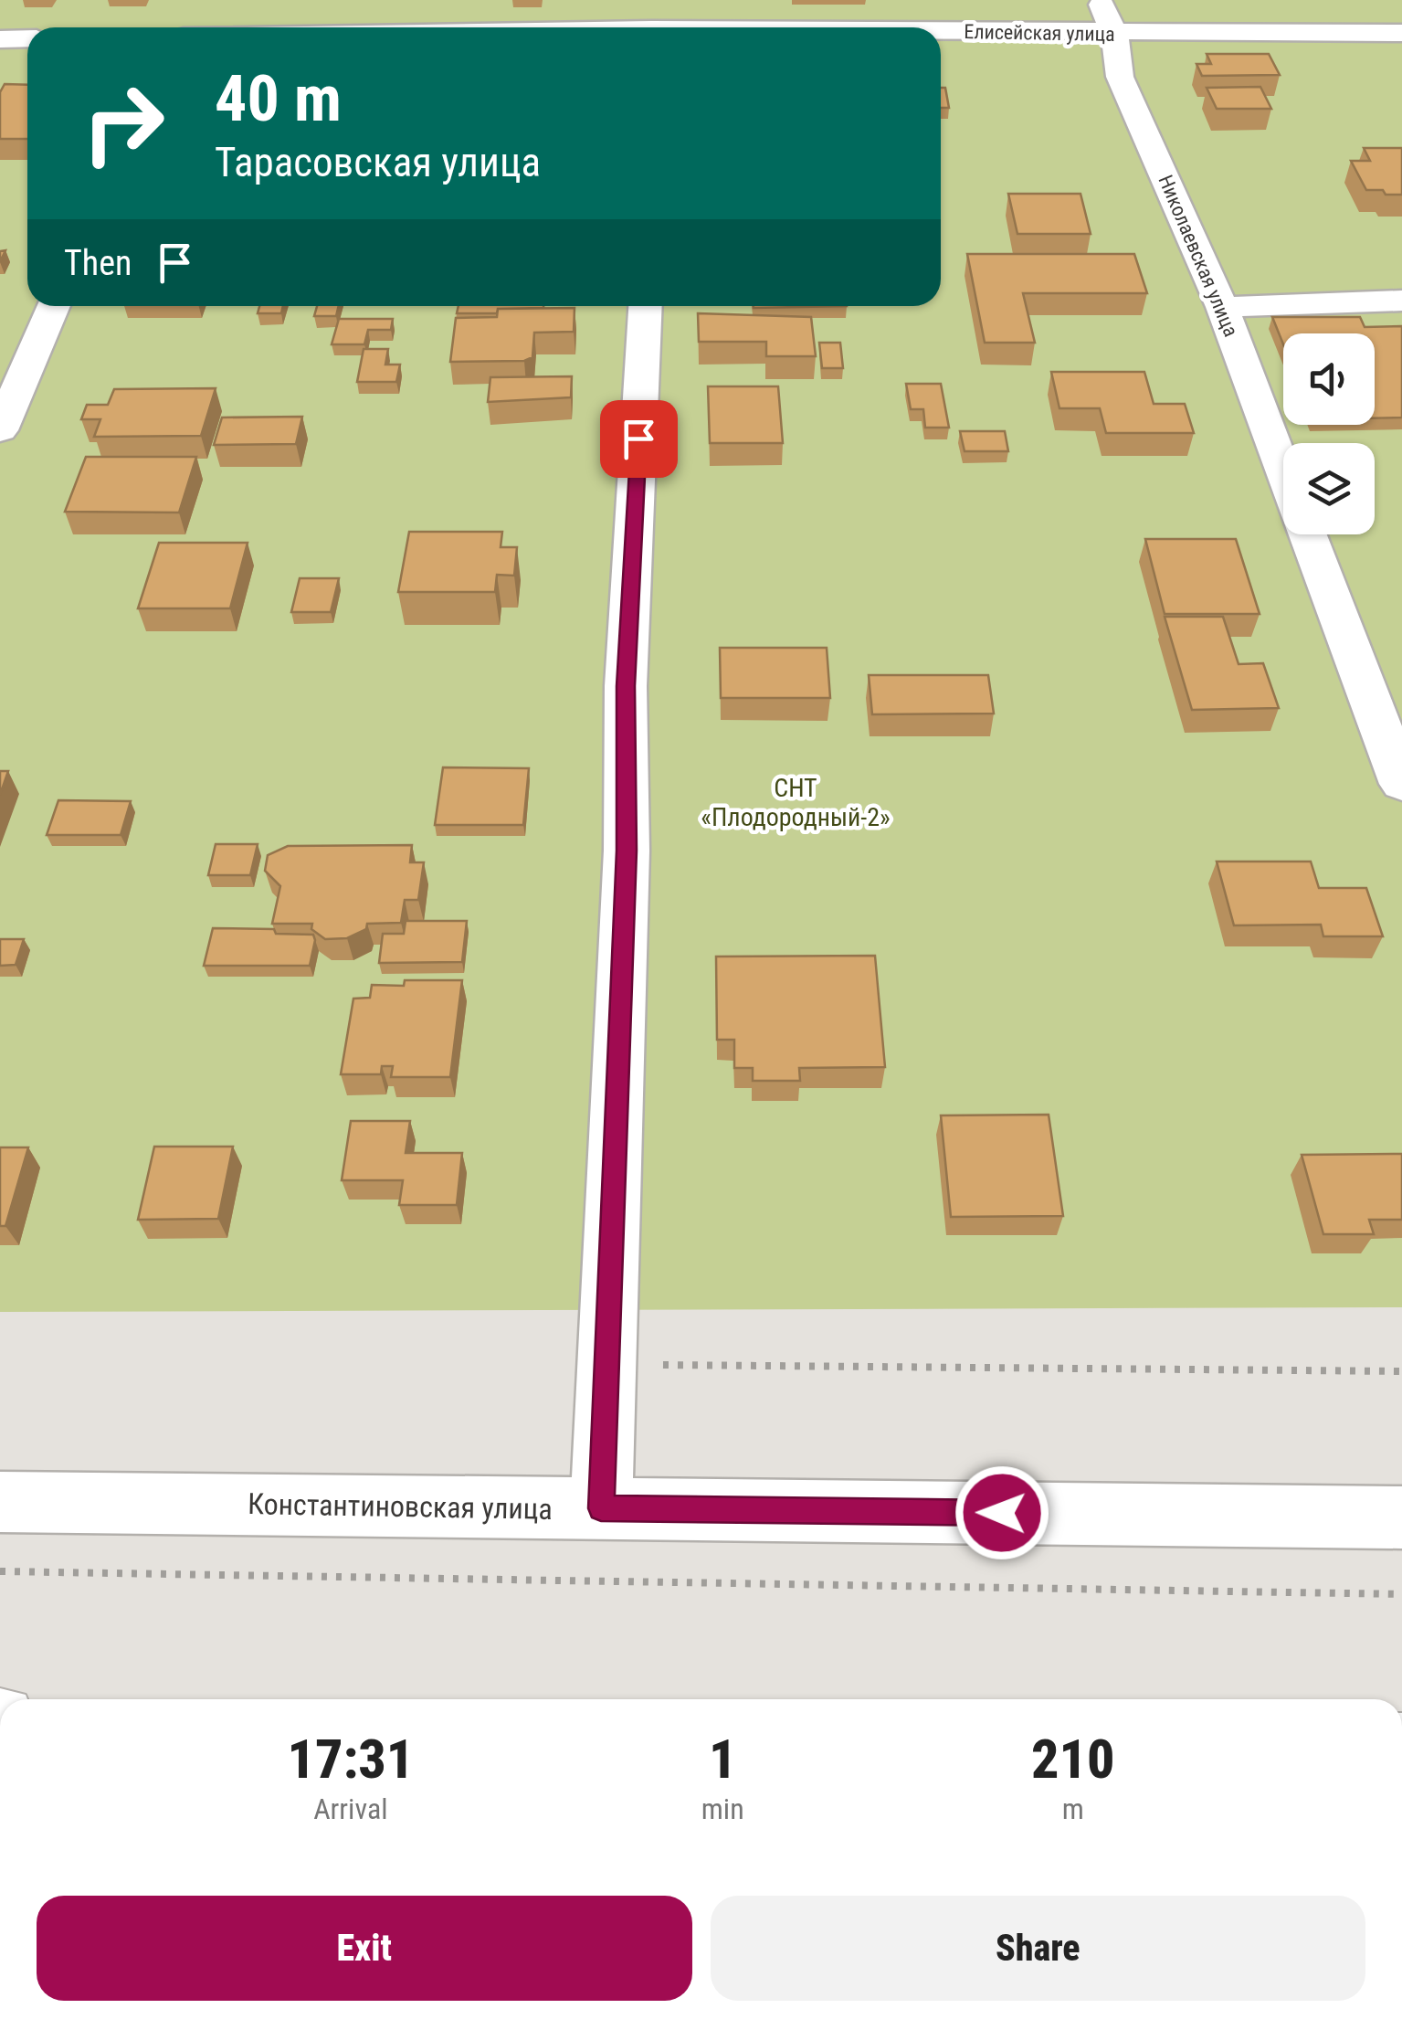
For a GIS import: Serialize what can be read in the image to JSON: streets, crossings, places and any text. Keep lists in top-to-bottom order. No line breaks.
{"streets":{"street":["Елисейская улица","Николаевская улица","Константиновская улица"]},"crossings":[["Елисейская улица","Николаевская улица"]],"parks":["СНТ «Плодородный-2»"],"page":{"turn":["40 m","Тарасовская улица"],"then":"Then","eta":["17:31","Arrival","1","min","210","m"],"buttons":["Exit","Share"]}}
